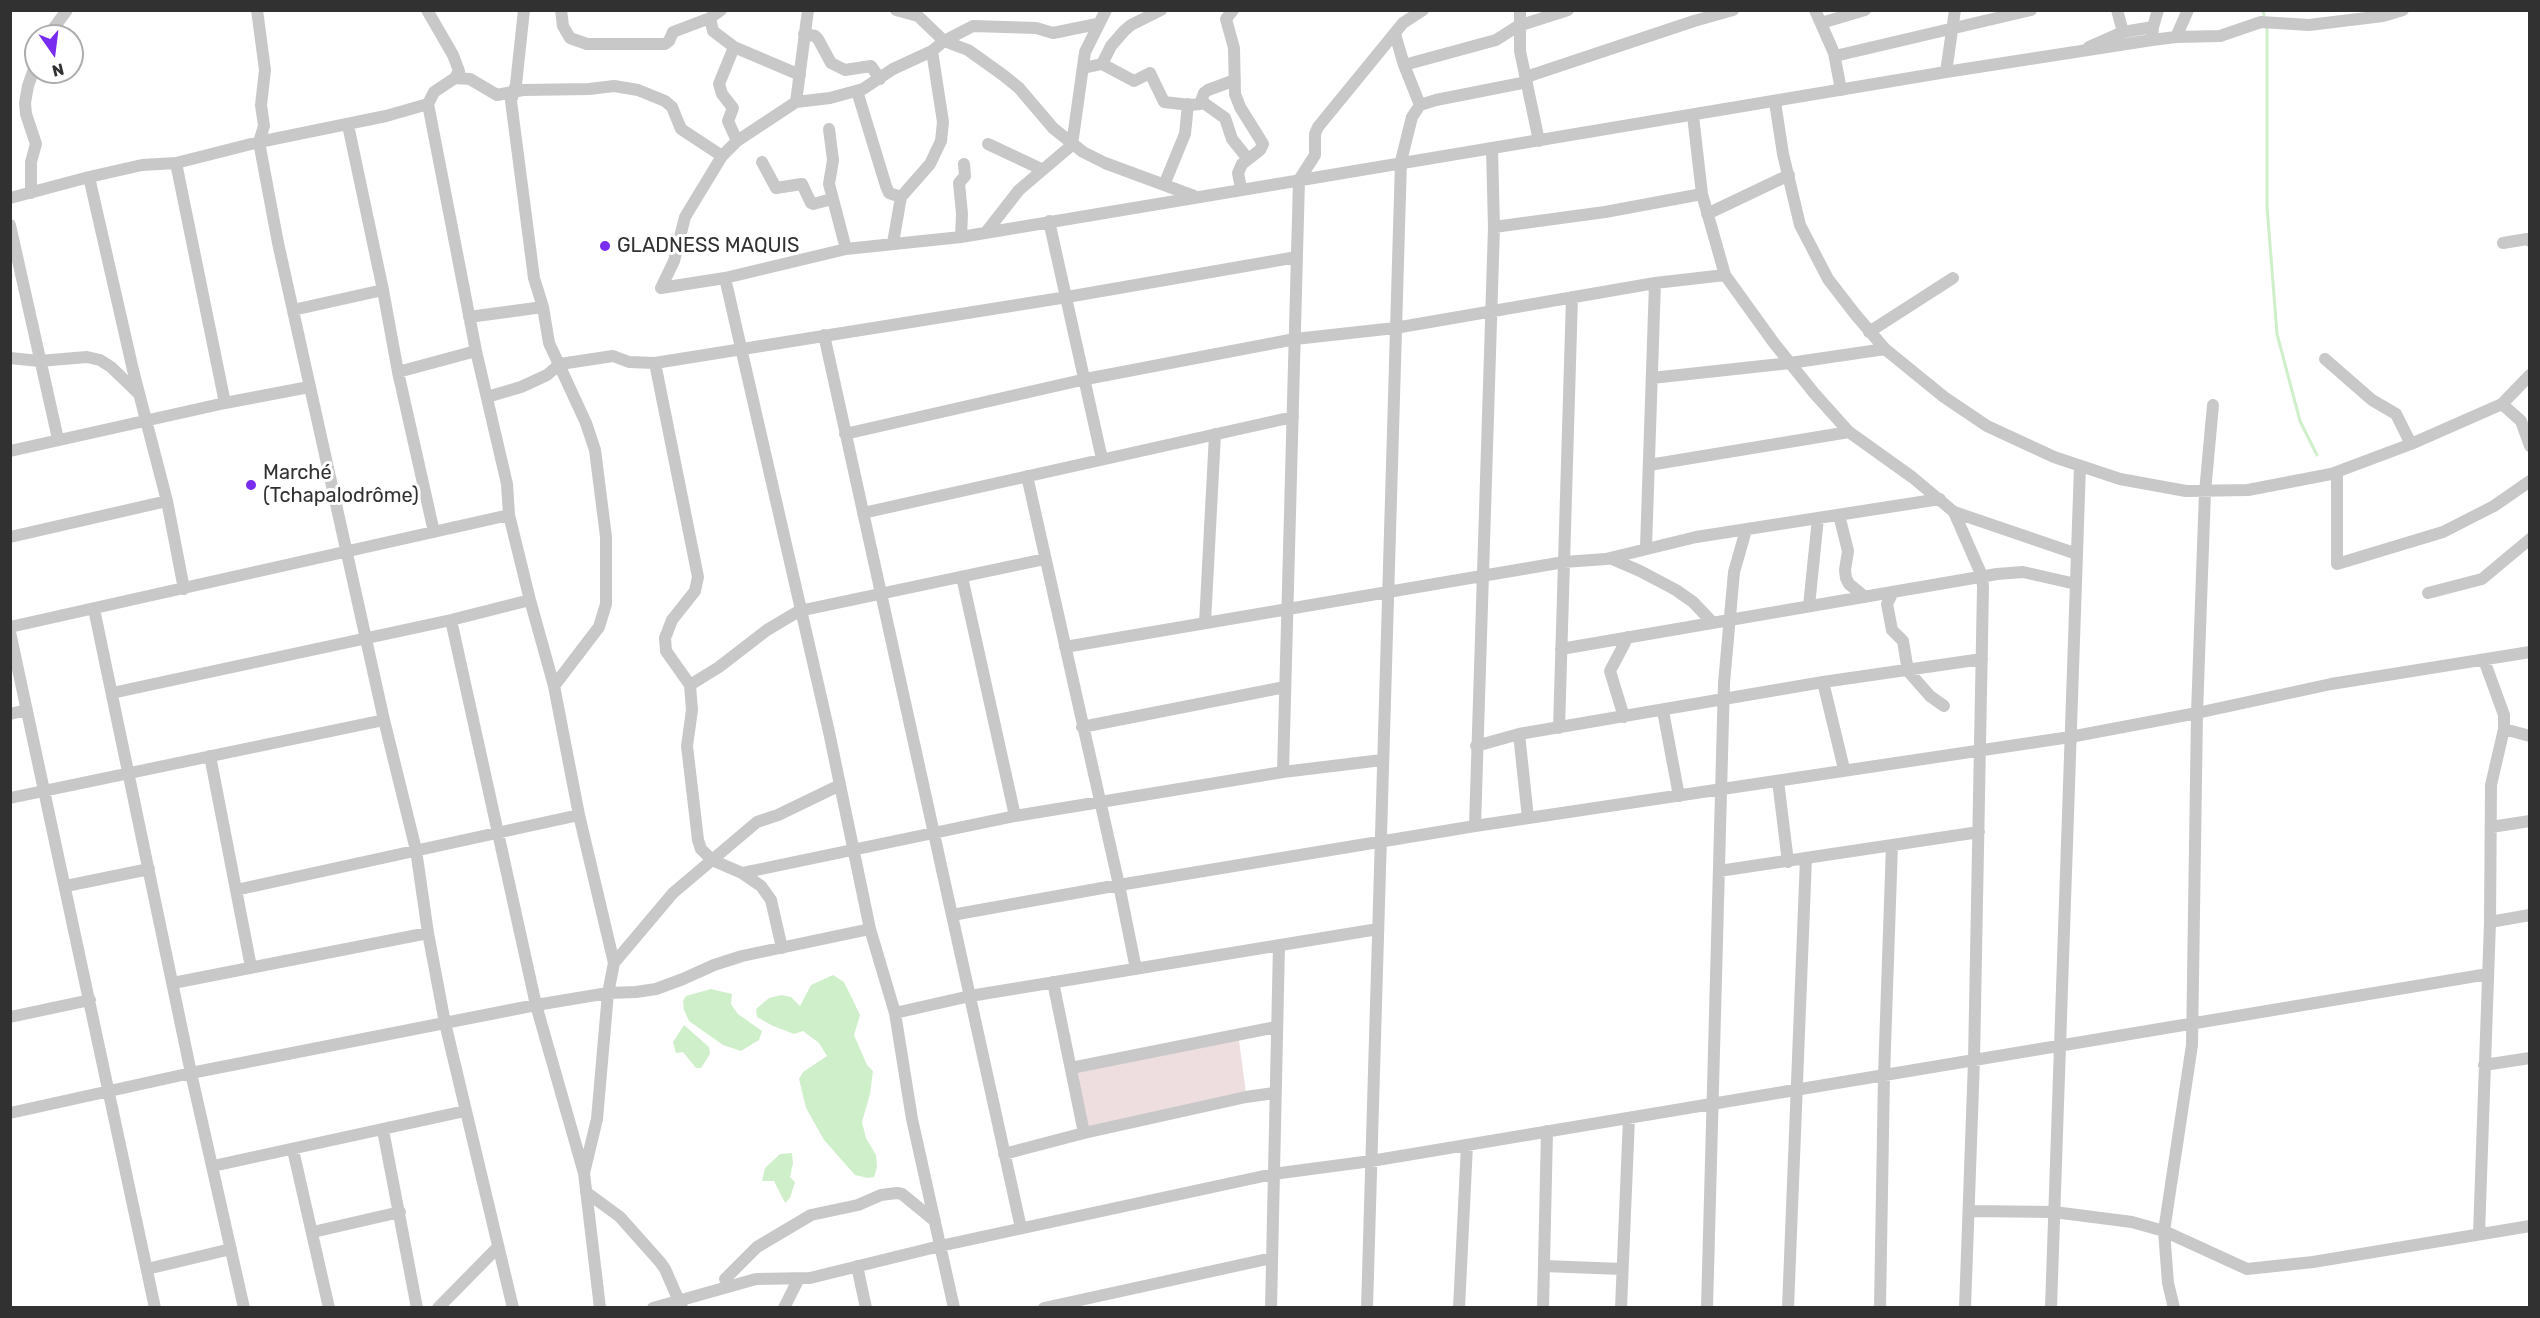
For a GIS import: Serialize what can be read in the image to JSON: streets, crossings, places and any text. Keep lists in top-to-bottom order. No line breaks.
{"places":["GLADNESS MAQUIS","Marché (Tchapalodrôme)"],"north":"bottom"}
